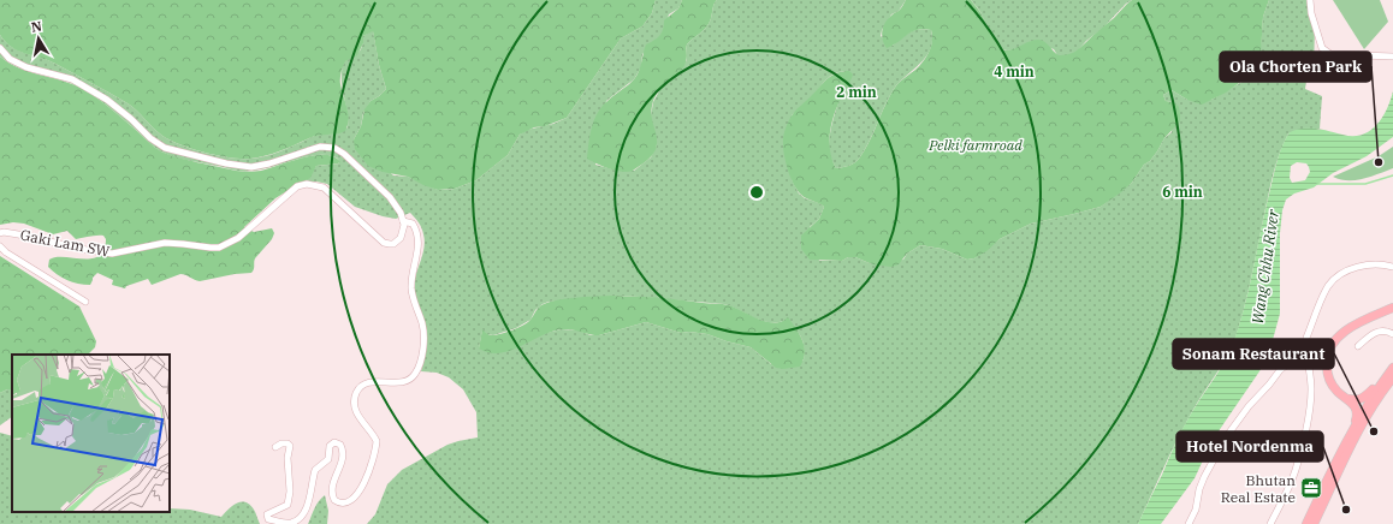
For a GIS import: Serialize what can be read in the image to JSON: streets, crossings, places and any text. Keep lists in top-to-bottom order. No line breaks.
{"streets":{"street":["Gaki Lam SW"]},"water":["Wang Chhu River"],"parks":["Pelki farmroad"],"places":{"other":["Ola Chorten Park","Sonam Restaurant","Hotel Nordenma"],"office":["Bhutan Real Estate"]},"north":"top","rings":["4 min","2 min","6 min"]}
